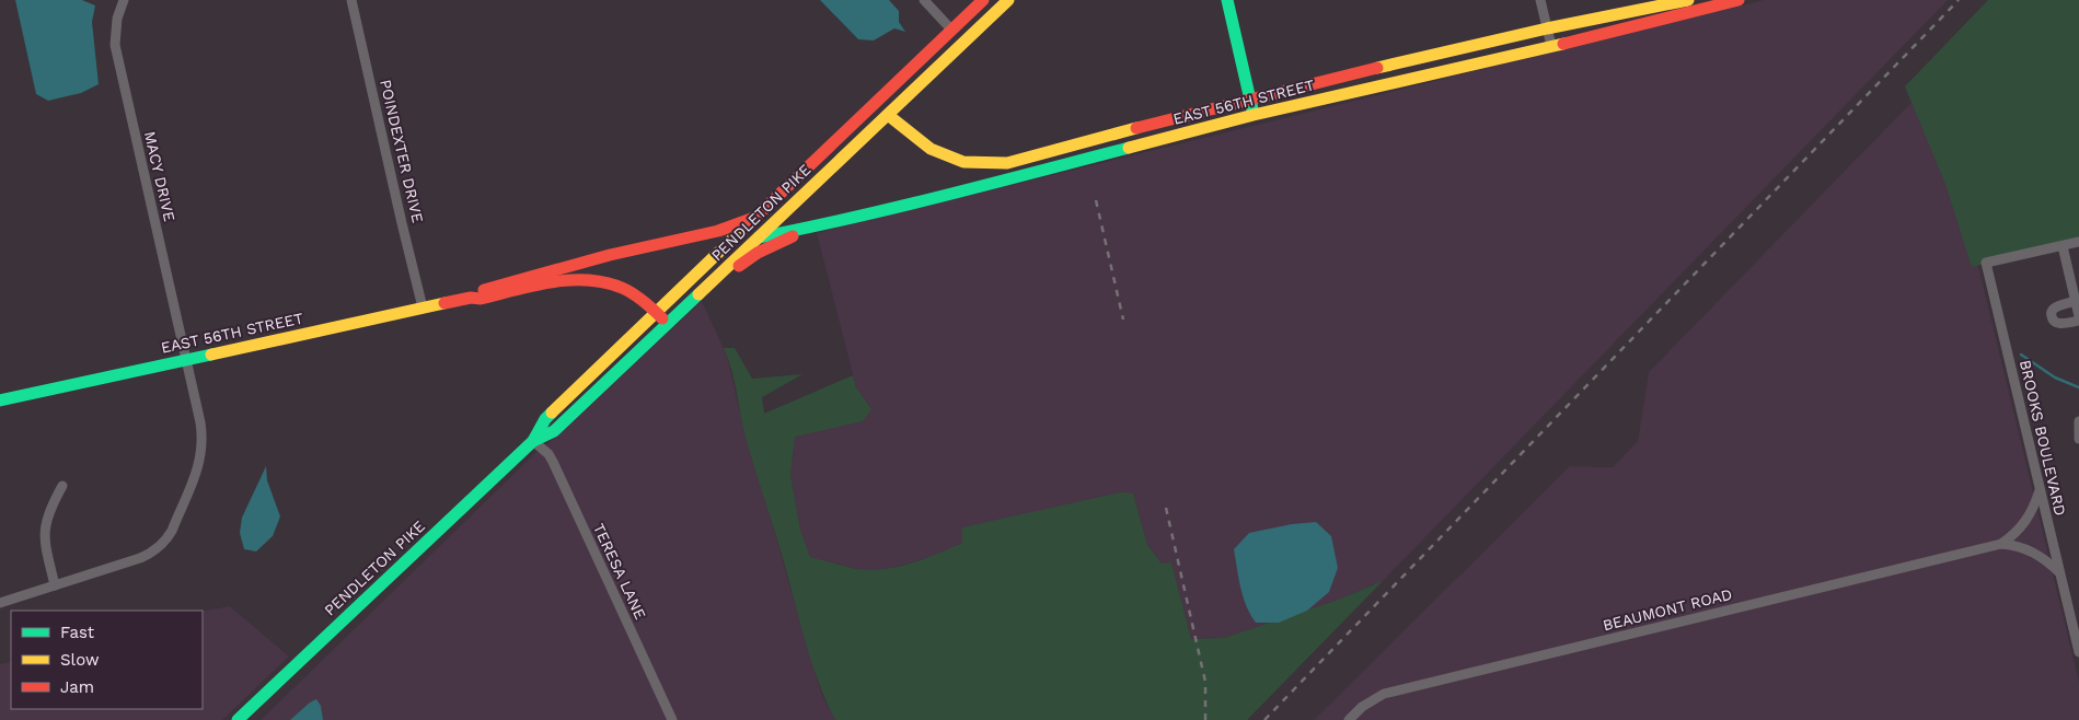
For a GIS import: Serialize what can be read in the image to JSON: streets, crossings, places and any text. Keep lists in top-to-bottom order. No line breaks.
{"streets":{"main road":["EAST 56TH STREET","PENDLETON PIKE"],"street":["POINDEXTER DRIVE","MACY DRIVE","BROOKS BOULEVARD","TERESA LANE","BEAUMONT ROAD"]},"crossings":[["EAST 56TH STREET","POINDEXTER DRIVE"],["EAST 56TH STREET","MACY DRIVE"],["EAST 56TH STREET","PENDLETON PIKE"],["PENDLETON PIKE","TERESA LANE"],["BROOKS BOULEVARD","BEAUMONT ROAD"]],"legend":["Fast","Slow","Jam"]}
